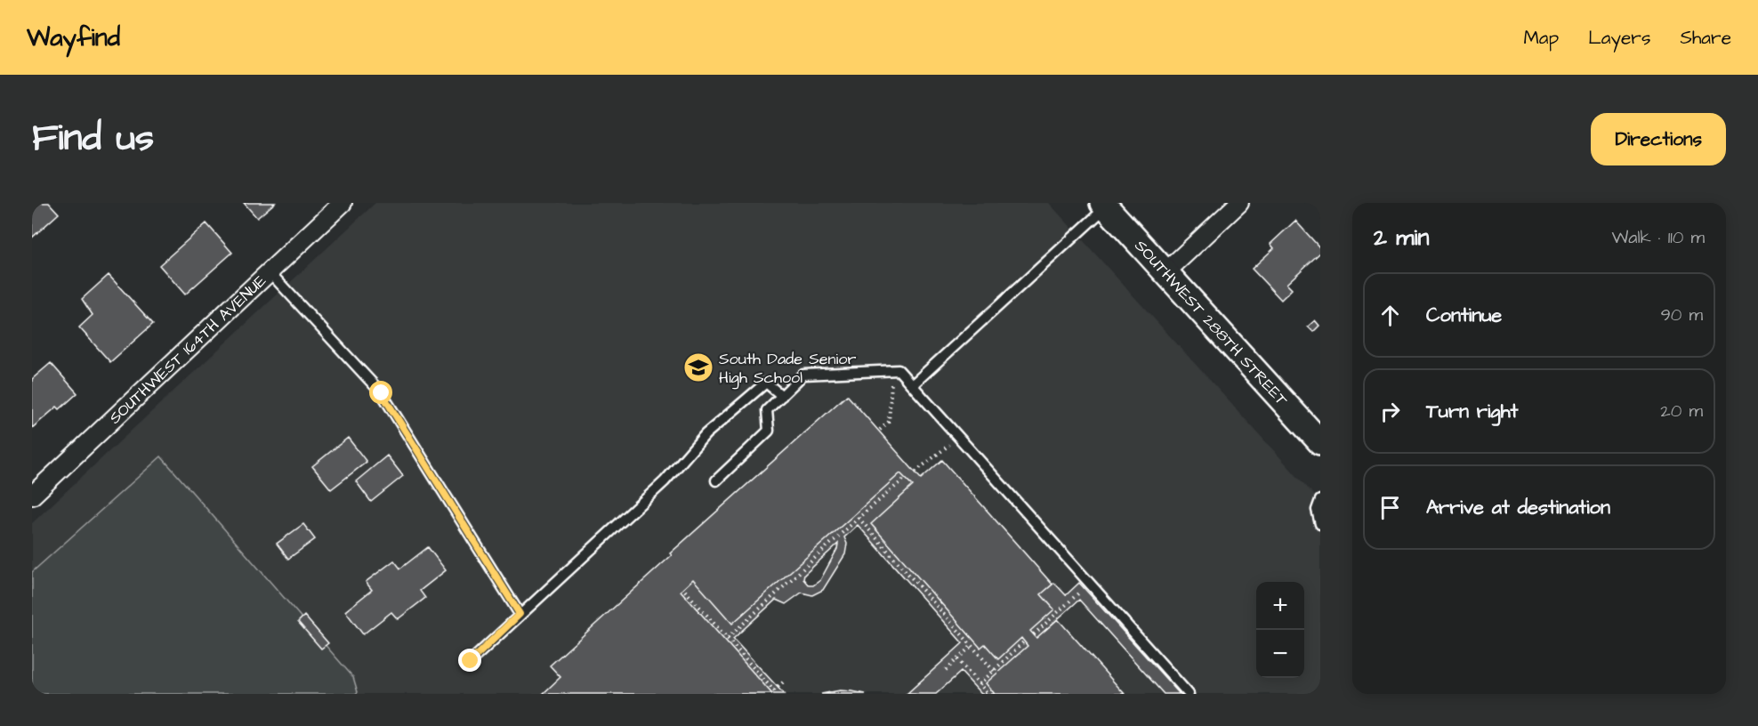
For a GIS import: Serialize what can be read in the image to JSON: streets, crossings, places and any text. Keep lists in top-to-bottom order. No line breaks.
{"streets":{"street":["SOUTHWEST 288TH STREET","SOUTHWEST 164TH AVENUE"]},"places":{"school or university":["South Dade Senior High School"]},"page":{"header":"Wayfind","nav":["Map","Layers","Share"],"title":"Find us","buttons":"Directions","heading":["2 min","Walk · 110 m"],"list":[["Continue","90 m"],["Turn right","20 m"],"Arrive at destination"],"map_buttons":["+","−"]}}
